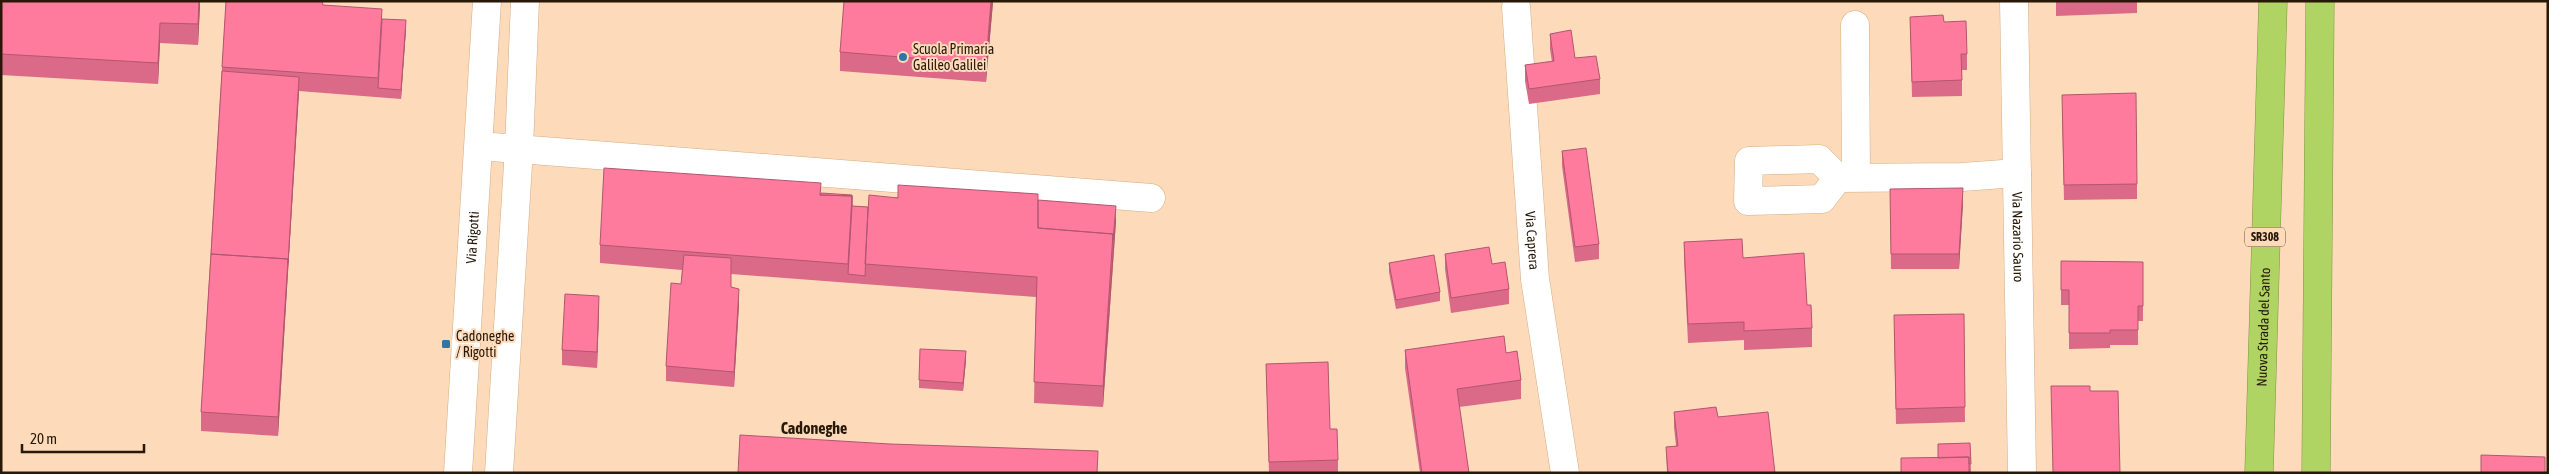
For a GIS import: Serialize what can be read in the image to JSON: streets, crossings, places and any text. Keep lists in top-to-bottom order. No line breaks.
{"streets":{"highway":["SR308","Nuova Strada del Santo"],"street":["Via Rigotti","Via Nazario Sauro","Via Caprera"]},"districts":["Cadoneghe"],"places":{"other":["Scuola Primaria Galileo Galilei"],"transit":["Cadoneghe / Rigotti"]},"scale_bar":"20 m"}
